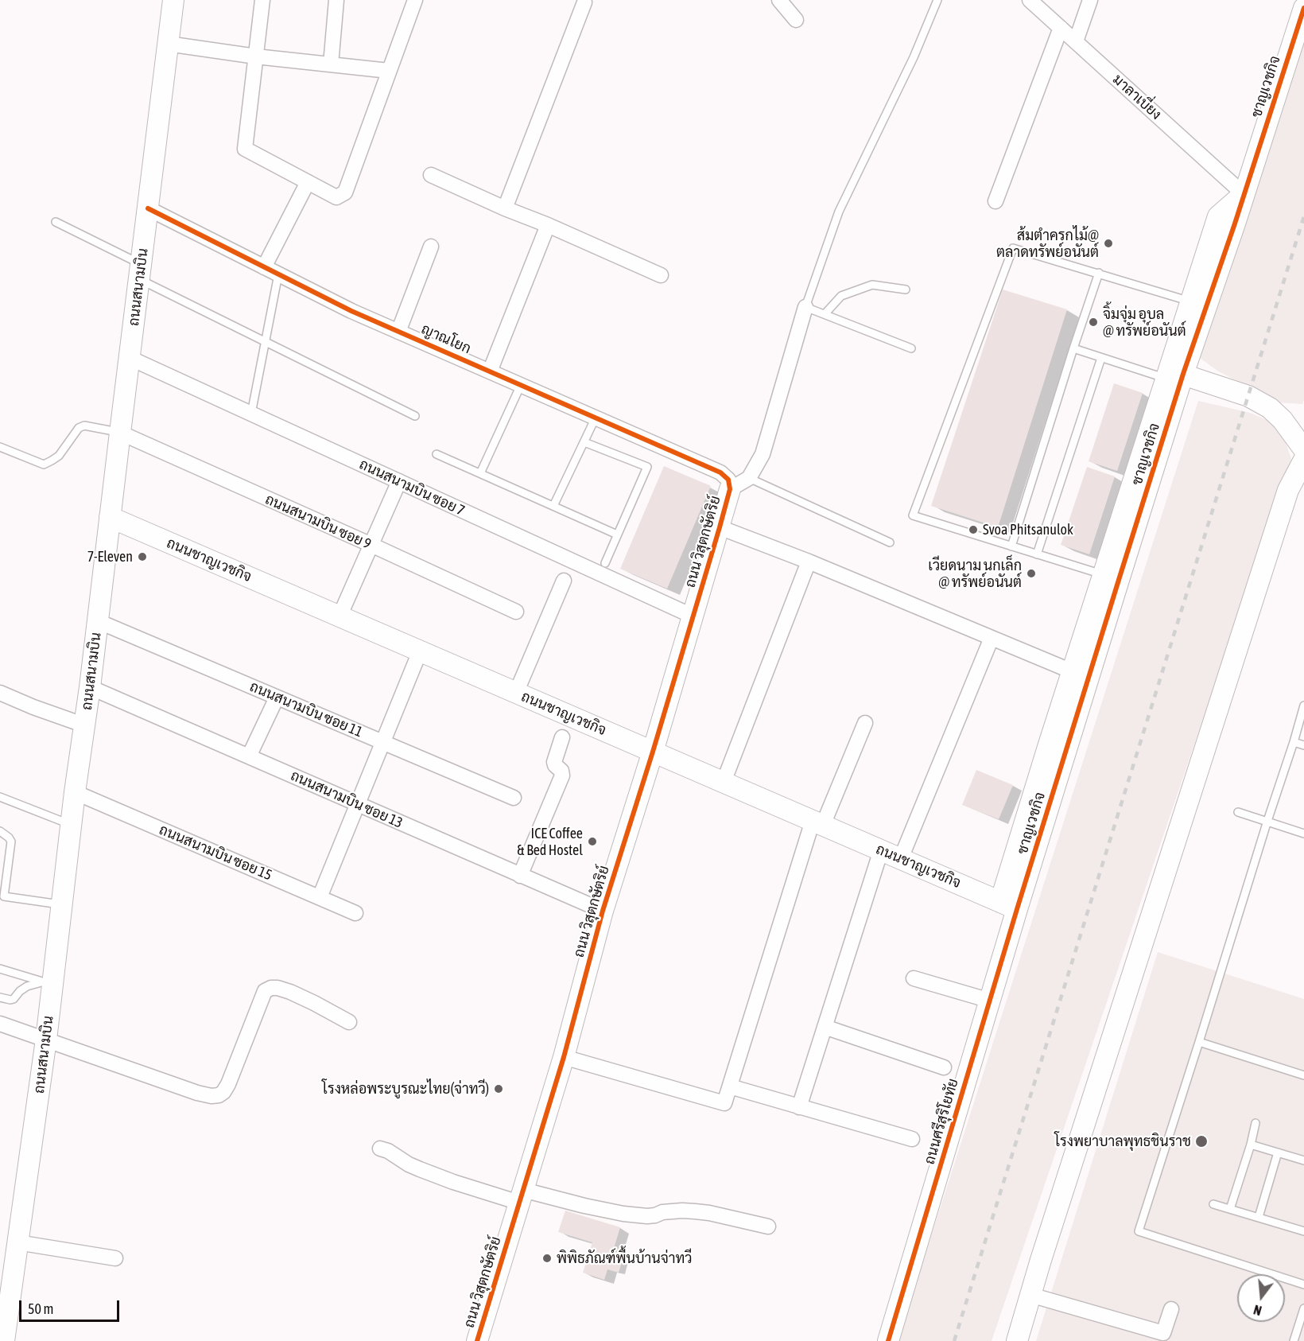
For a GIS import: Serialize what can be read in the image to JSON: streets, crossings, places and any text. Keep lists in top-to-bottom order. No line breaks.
{"streets":{"street":["ชาญเวชกิจ","มาลาเบี่ยง","ถนนสนามบิน","ญาณโยก","ถนนสนามบิน ซอย 7","ถนนสนามบิน ซอย 9","ถนน วิสุตกษัตริย์","ถนนชาญเวชกิจ","ถนนสนามบิน ซอย 11","ถนนสนามบิน ซอย 13","ถนนสนามบิน ซอย 15","ถนนศรีสุริโยทัย"]},"crossings":[["ชาญเวชกิจ","มาลาเบี่ยง"],["ชาญเวชกิจ","ถนนชาญเวชกิจ"],["ชาญเวชกิจ","ถนนศรีสุริโยทัย"],["ถนนสนามบิน","ญาณโยก"],["ถนนสนามบิน","ถนนสนามบิน ซอย 7"],["ถนนสนามบิน","ถนนสนามบิน ซอย 9"],["ถนนสนามบิน","ถนนชาญเวชกิจ"],["ถนนสนามบิน","ถนนสนามบิน ซอย 11"],["ถนนสนามบิน","ถนนสนามบิน ซอย 13"],["ถนนสนามบิน","ถนนสนามบิน ซอย 15"],["ญาณโยก","ถนน วิสุตกษัตริย์"],["ถนนสนามบิน ซอย 7","ถนน วิสุตกษัตริย์"],["ถนน วิสุตกษัตริย์","ถนนชาญเวชกิจ"],["ถนน วิสุตกษัตริย์","ถนนสนามบิน ซอย 13"],["ถนนชาญเวชกิจ","ถนนศรีสุริโยทัย"]],"places":["ส้มตำครกไม้@ ตลาดทรัพย์อนันต์","จิ้มจุ่ม อุบล @ ทรัพย์อนันต์","Svoa Phitsanulok","7-Eleven","เวียดนาม นกเล็ก @ ทรัพย์อนันต์","ICE Coffee & Bed Hostel","โรงหล่อพระบูรณะไทย(จ่าทวี)","โรงพยาบาลพุทธชินราช","พิพิธภัณฑ์พื้นบ้านจ่าทวี"],"scale_bar":"50 m","north":"bottom"}
